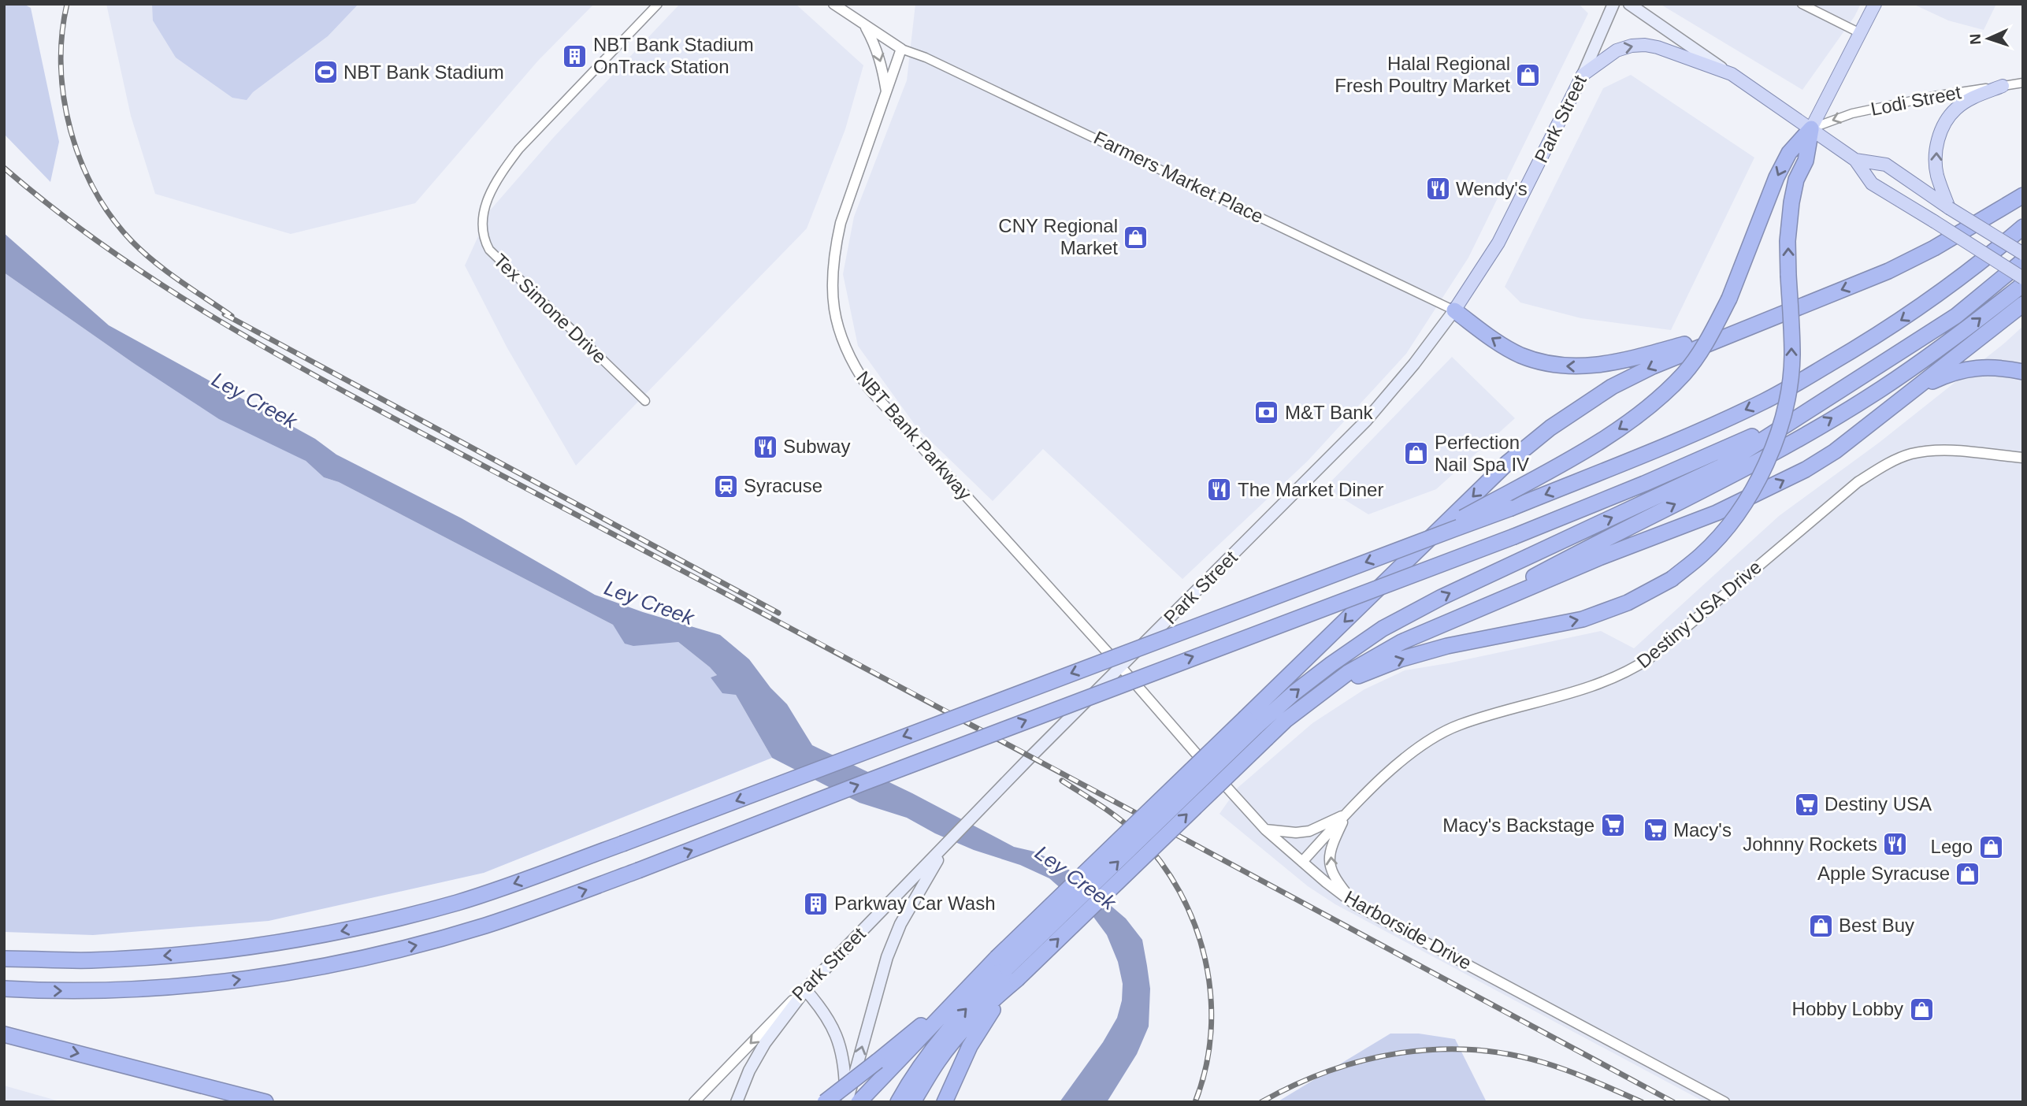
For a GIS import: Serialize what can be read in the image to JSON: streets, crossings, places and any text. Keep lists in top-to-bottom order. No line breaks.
{"streets":{"main road":["Park Street"],"street":["Lodi Street","Farmers Market Place","Tex Simone Drive","NBT Bank Parkway","Destiny USA Drive","Harborside Drive"]},"crossings":[["Park Street","Farmers Market Place"],["Park Street","NBT Bank Parkway"],["Park Street","Harborside Drive"],["Farmers Market Place","NBT Bank Parkway"],["NBT Bank Parkway","Harborside Drive"],["Destiny USA Drive","Harborside Drive"]],"one_way":["Lodi Street"],"water":["Ley Creek"],"places":{"building":["NBT Bank Stadium OnTrack Station","Parkway Car Wash"],"sports":["NBT Bank Stadium"],"shop":["Halal Regional Fresh Poultry Market","CNY Regional Market","Perfection Nail Spa IV","Lego","Apple Syracuse","Best Buy","Hobby Lobby"],"restaurant":["Wendy's","Subway","The Market Diner","Johnny Rockets"],"bank":["M&T Bank"],"station":["Syracuse"],"supermarket":["Destiny USA","Macy's Backstage","Macy's"]},"north":"left"}
